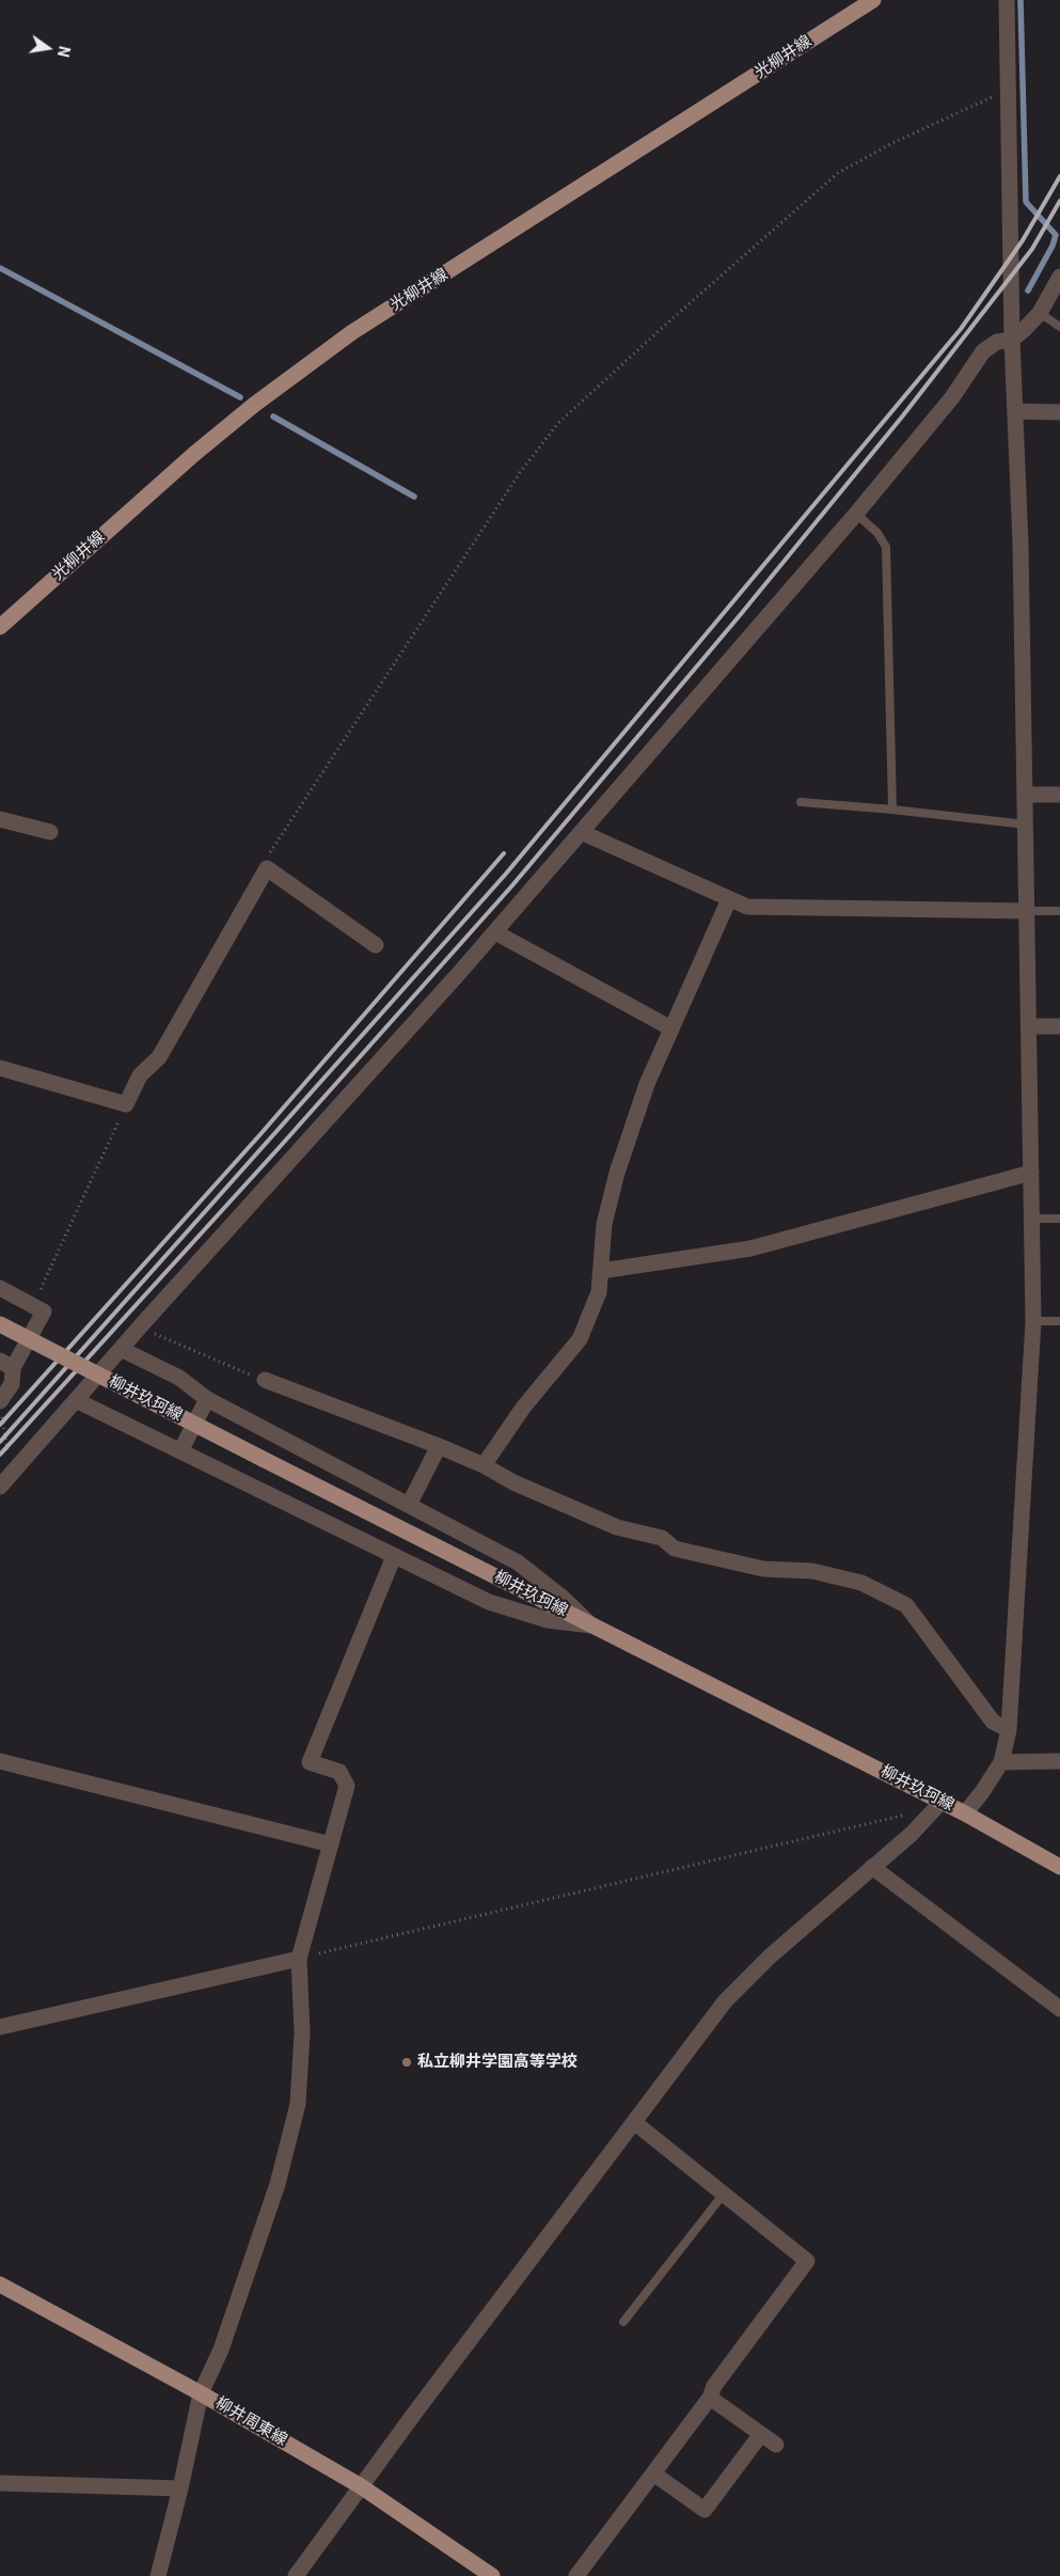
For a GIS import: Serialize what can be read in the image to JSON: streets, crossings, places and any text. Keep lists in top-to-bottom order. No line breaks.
{"streets":{"main road":["光柳井線","柳井玖珂線","柳井周東線"]},"places":["私立柳井学園高等学校"],"north":"right"}
